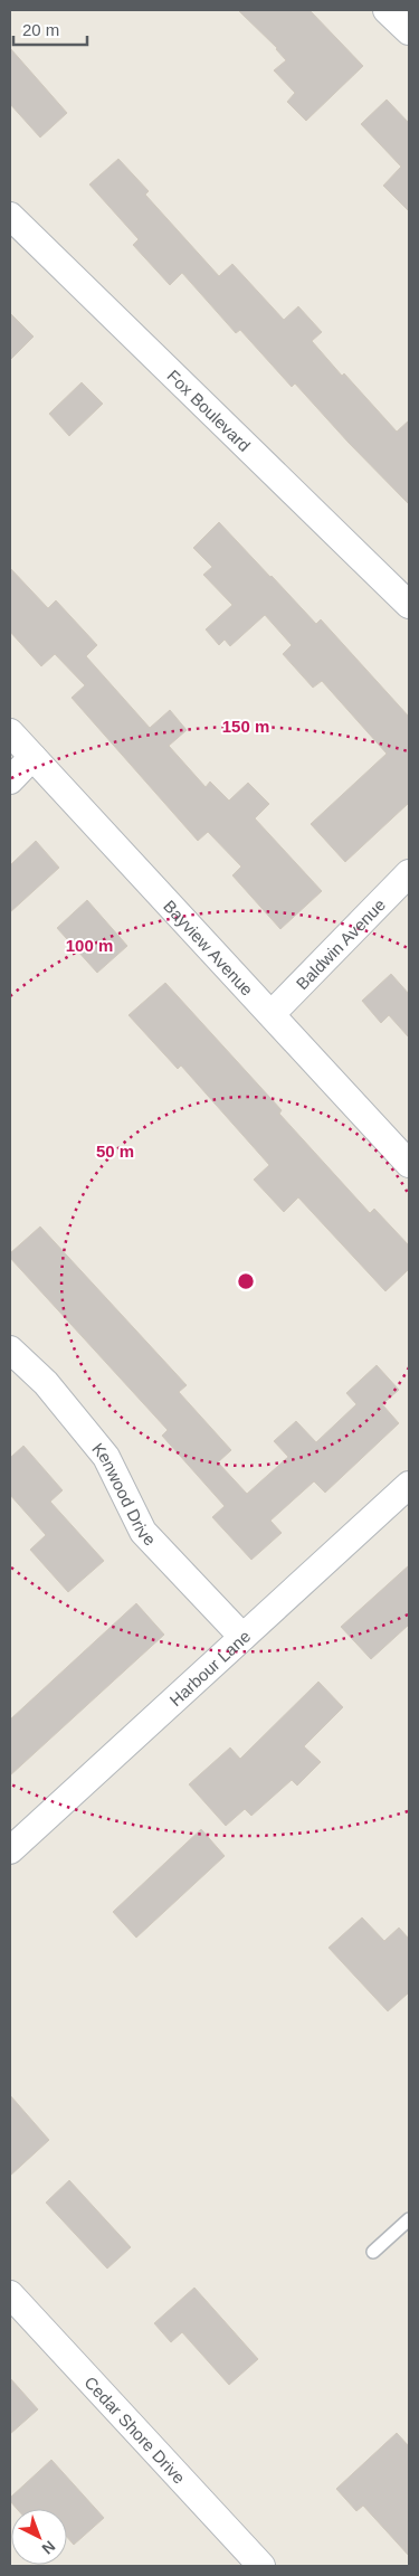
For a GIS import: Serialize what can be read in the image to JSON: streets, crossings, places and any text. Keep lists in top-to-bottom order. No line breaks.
{"streets":{"street":["Fox Boulevard","Baldwin Avenue","Bayview Avenue","Kenwood Drive","Harbour Lane","Cedar Shore Drive"]},"crossings":[["Baldwin Avenue","Bayview Avenue"],["Kenwood Drive","Harbour Lane"]],"scale_bar":"20 m","north":"bottom right","rings":["150 m","100 m","50 m"]}
